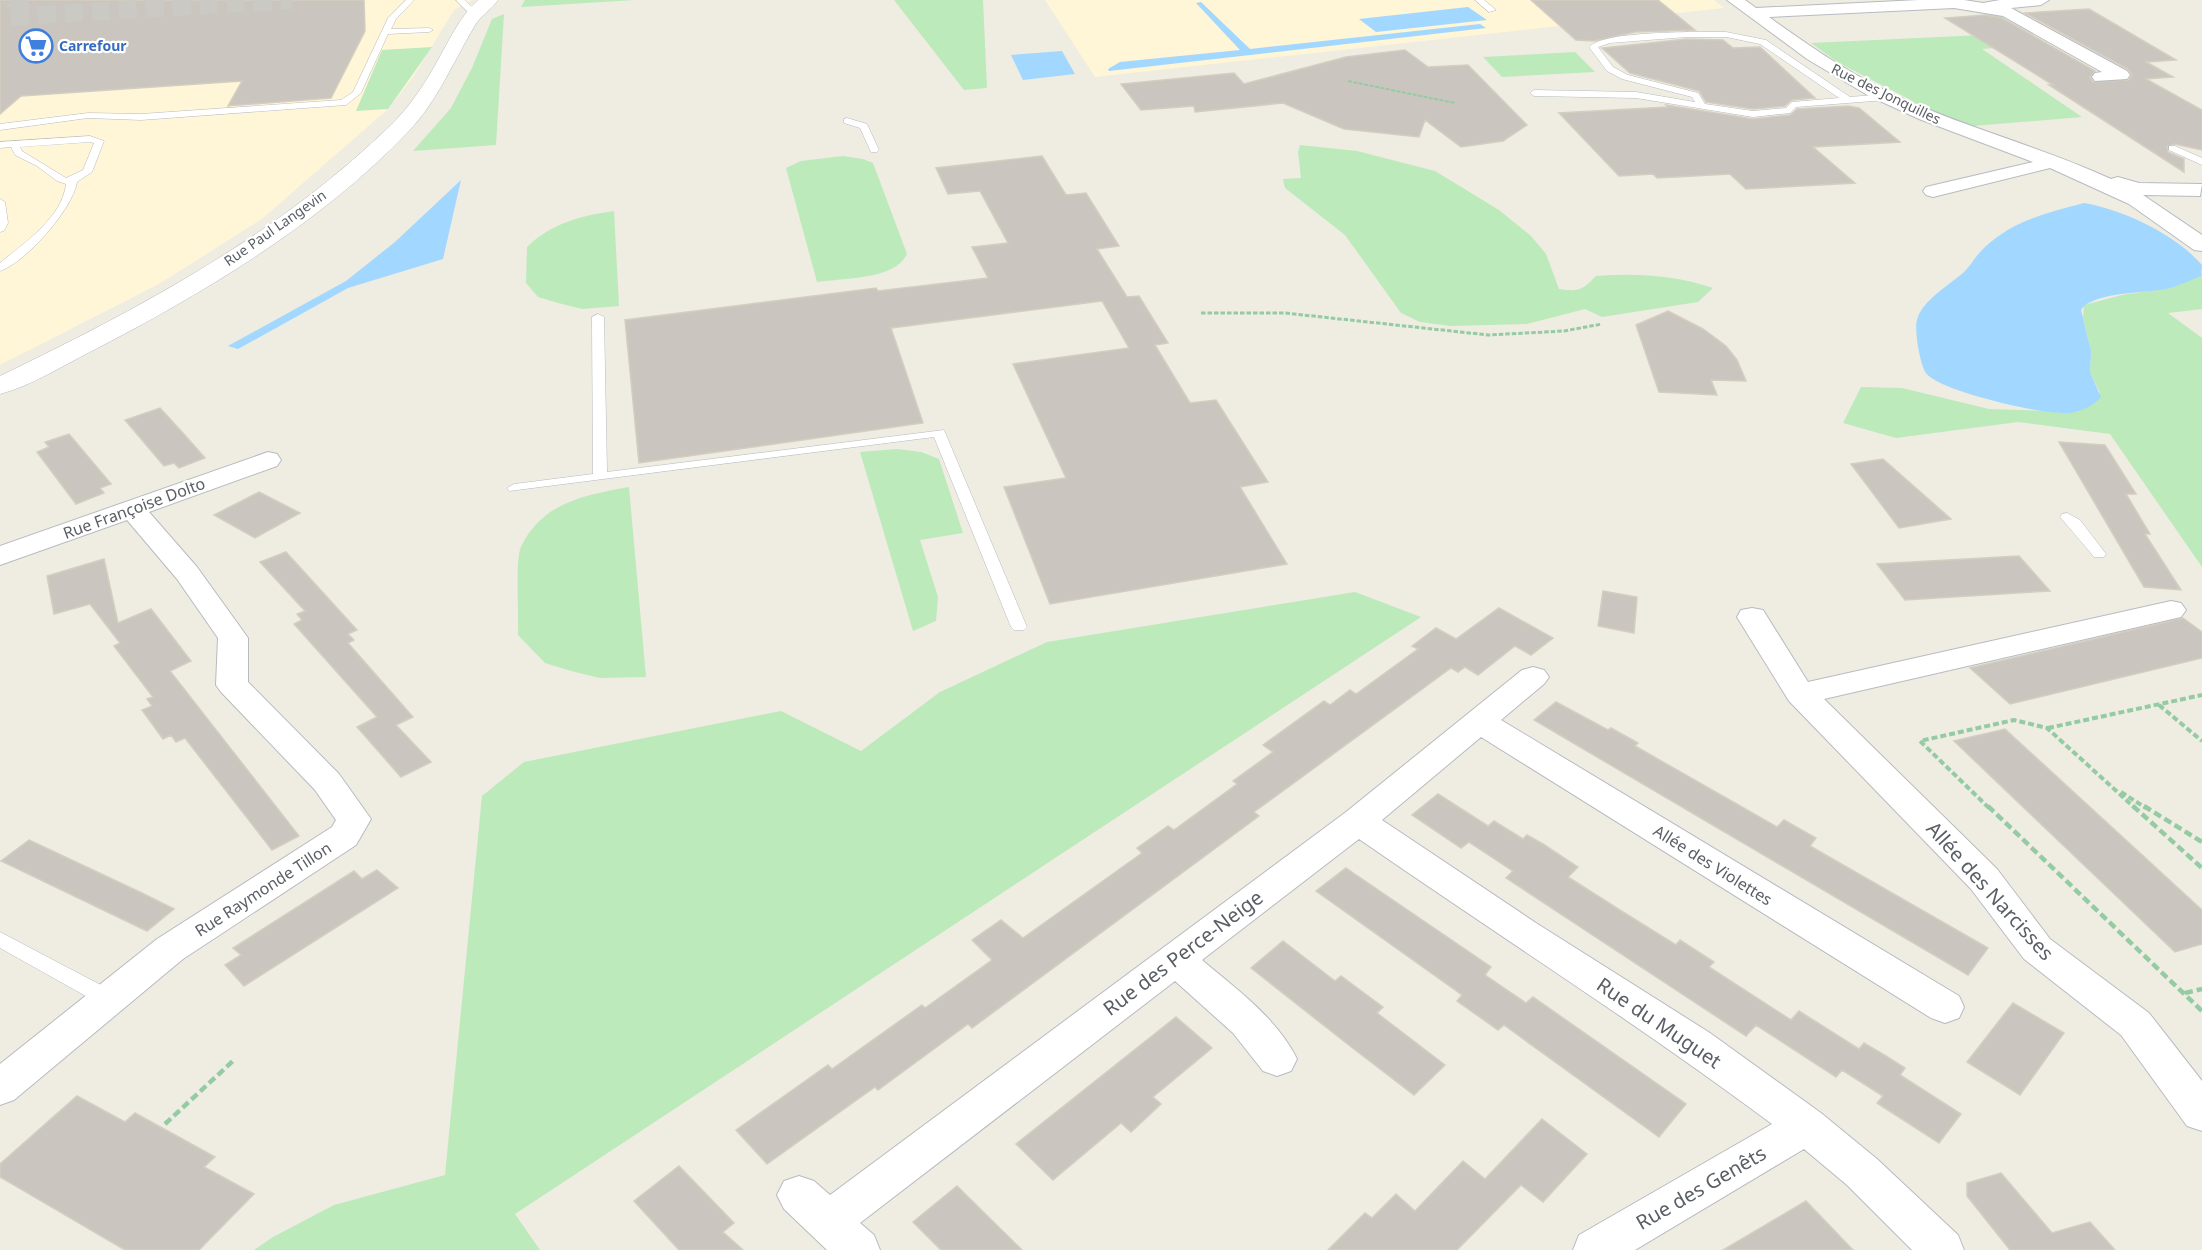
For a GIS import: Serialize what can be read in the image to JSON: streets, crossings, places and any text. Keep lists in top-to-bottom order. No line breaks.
{"streets":{"main road":["Rue Paul Langevin"],"street":["Rue des Jonquilles","Rue Françoise Dolto","Allée des Violettes","Rue Raymonde Tillon","Allée des Narcisses","Rue des Perce-Neige","Rue du Muguet","Rue des Genêts"]},"crossings":[["Rue Françoise Dolto","Rue Raymonde Tillon"],["Allée des Violettes","Rue des Perce-Neige"],["Rue des Perce-Neige","Rue du Muguet"],["Rue du Muguet","Rue des Genêts"]],"places":{"supermarket":["Carrefour"]}}
